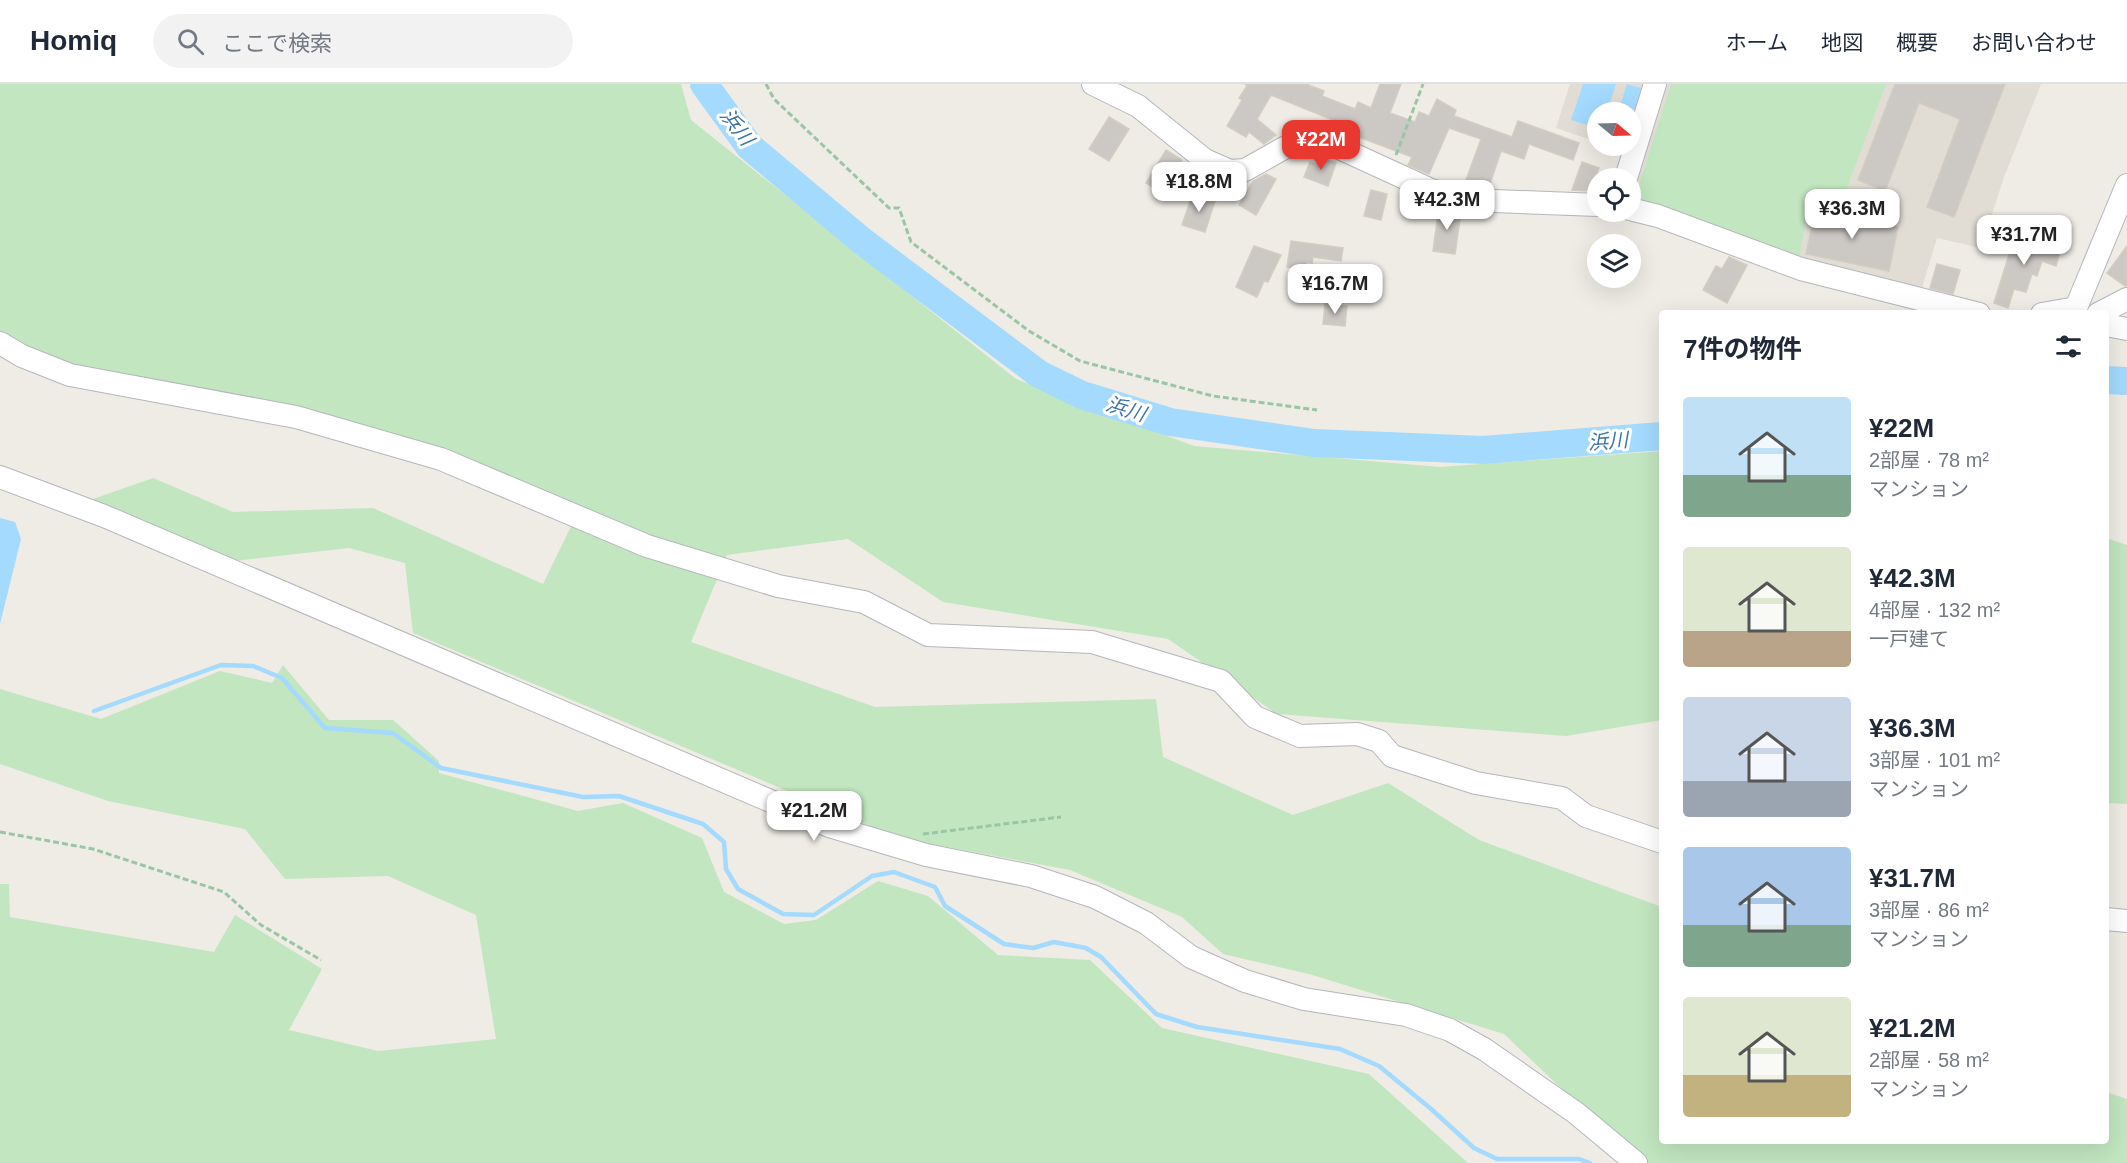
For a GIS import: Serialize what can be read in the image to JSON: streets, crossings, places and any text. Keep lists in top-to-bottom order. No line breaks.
{"water":["浜川"],"north":"right","page":{"header":"Homiq","search":"ここで検索","nav":["ホーム","地図","概要","お問い合わせ"],"price":["¥22M","¥18.8M","¥42.3M","¥36.3M","¥31.7M","¥16.7M","¥21.2M"],"heading":"7件の物件","list":[{"name":"¥22M","note":"2部屋 · 78 m² · マンション"},{"name":"¥42.3M","note":"4部屋 · 132 m² · 一戸建て"},{"name":"¥36.3M","note":"3部屋 · 101 m² · マンション"},{"name":"¥31.7M","note":"3部屋 · 86 m² · マンション"},{"name":"¥21.2M","note":"2部屋 · 58 m² · マンション"}]}}
